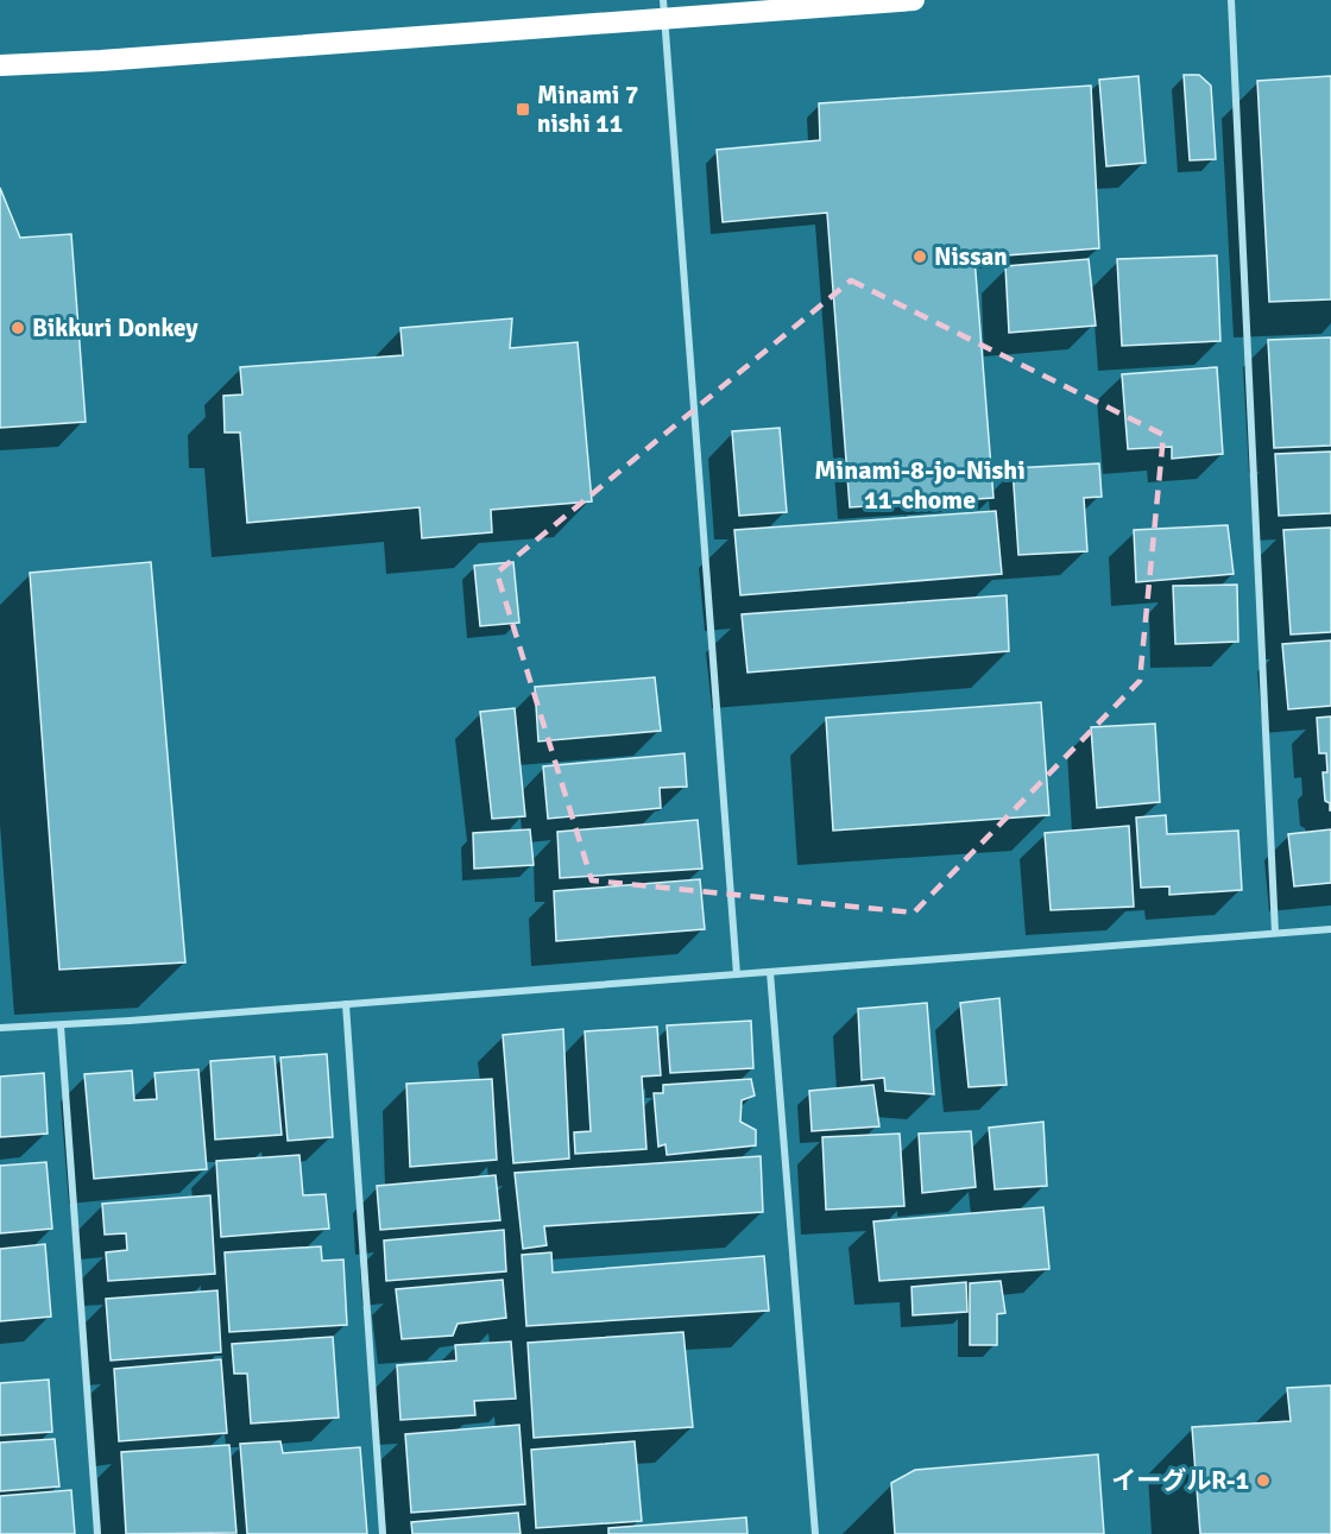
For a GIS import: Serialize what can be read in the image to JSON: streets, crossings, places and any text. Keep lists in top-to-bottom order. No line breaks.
{"districts":["Minami-8-jo-Nishi 11-chome"],"places":{"transit":["Minami 7 nishi 11"],"other":["Nissan","Bikkuri Donkey","イーグルR-1"]}}
